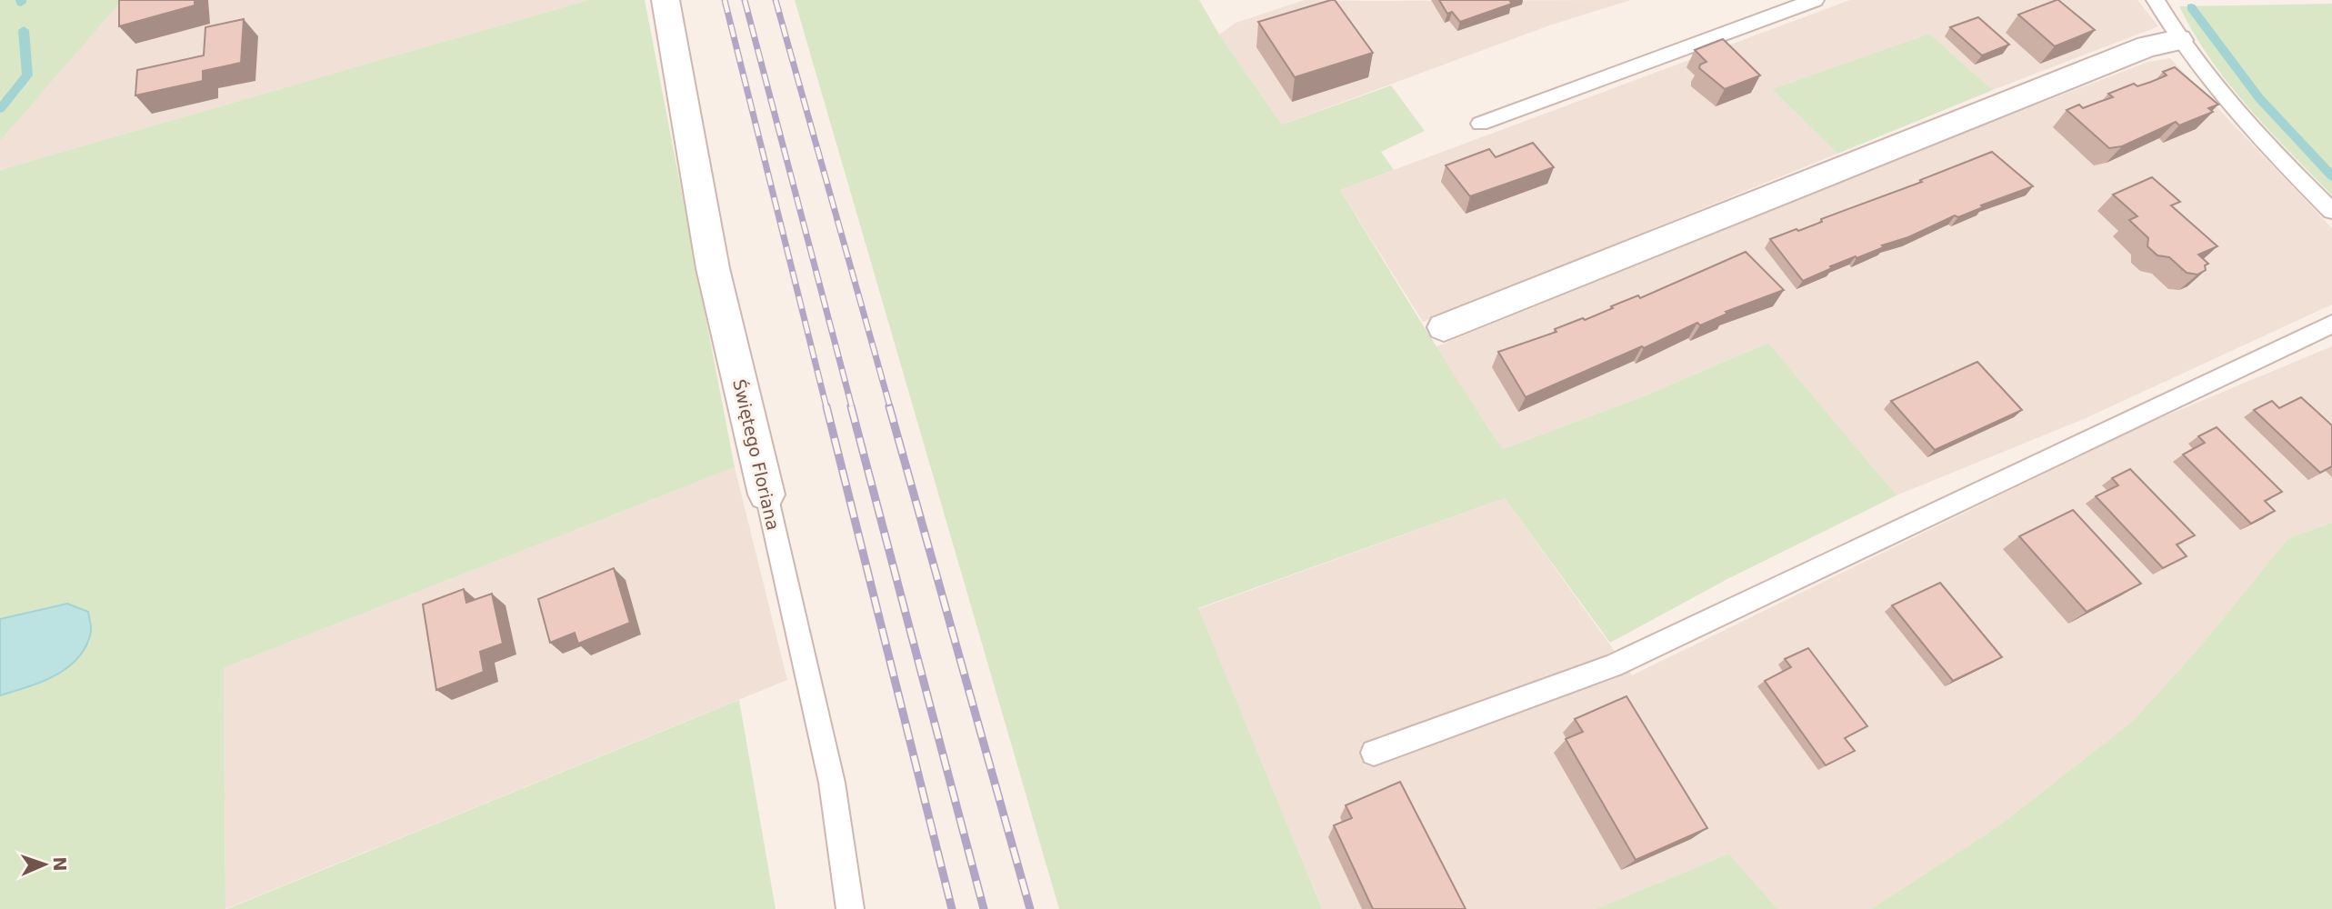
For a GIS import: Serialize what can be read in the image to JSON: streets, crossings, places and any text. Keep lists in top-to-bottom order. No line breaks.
{"streets":{"street":["Świętego Floriana"]},"north":"right"}
